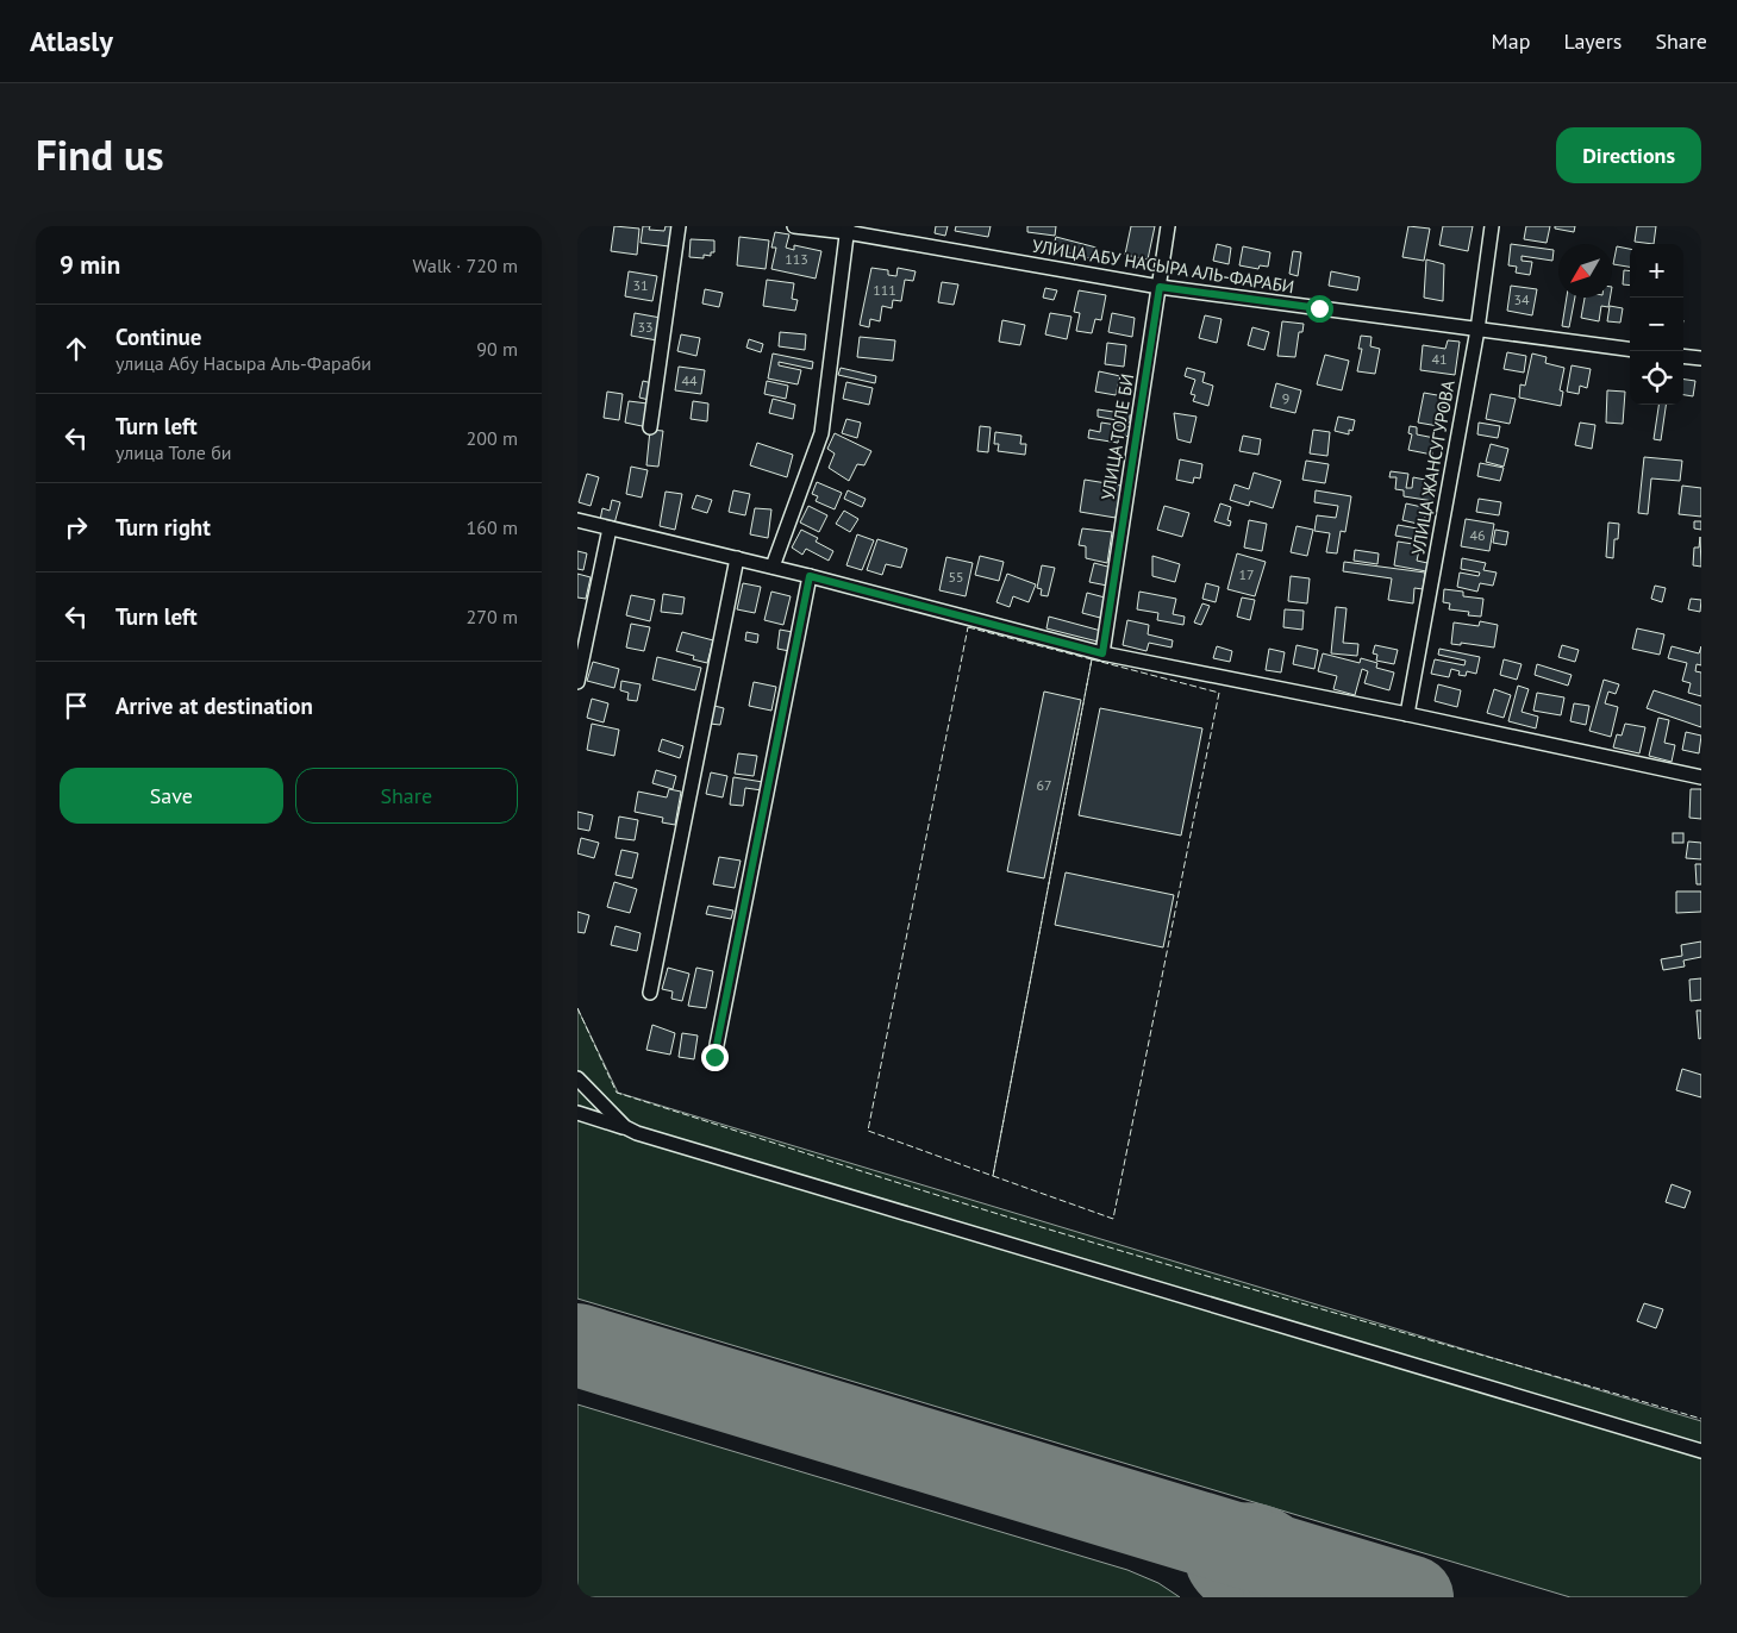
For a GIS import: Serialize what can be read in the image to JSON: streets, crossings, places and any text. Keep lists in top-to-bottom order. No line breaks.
{"streets":{"street":["УЛИЦА АБУ НАСЫРА АЛЬ-ФАРАБИ","УЛИЦА ТОЛЕ БИ","УЛИЦА ЖАНСУГУРОВА"]},"crossings":[["УЛИЦА АБУ НАСЫРА АЛЬ-ФАРАБИ","УЛИЦА ТОЛЕ БИ"],["УЛИЦА АБУ НАСЫРА АЛЬ-ФАРАБИ","УЛИЦА ЖАНСУГУРОВА"]],"house_numbers":["113","31","111","34","33","41","44","9","46","17","55","67"],"north":"bottom left","page":{"header":"Atlasly","nav":["Map","Layers","Share"],"title":"Find us","buttons":["Directions",["Save","Share"]],"heading":["9 min","Walk · 720 m"],"map_buttons":["+","−"],"list":[["Continue","улица Абу Насыра Аль-Фараби","90 m"],["Turn left","улица Толе би","200 m"],["Turn right","160 m"],["Turn left","270 m"],"Arrive at destination"]}}
